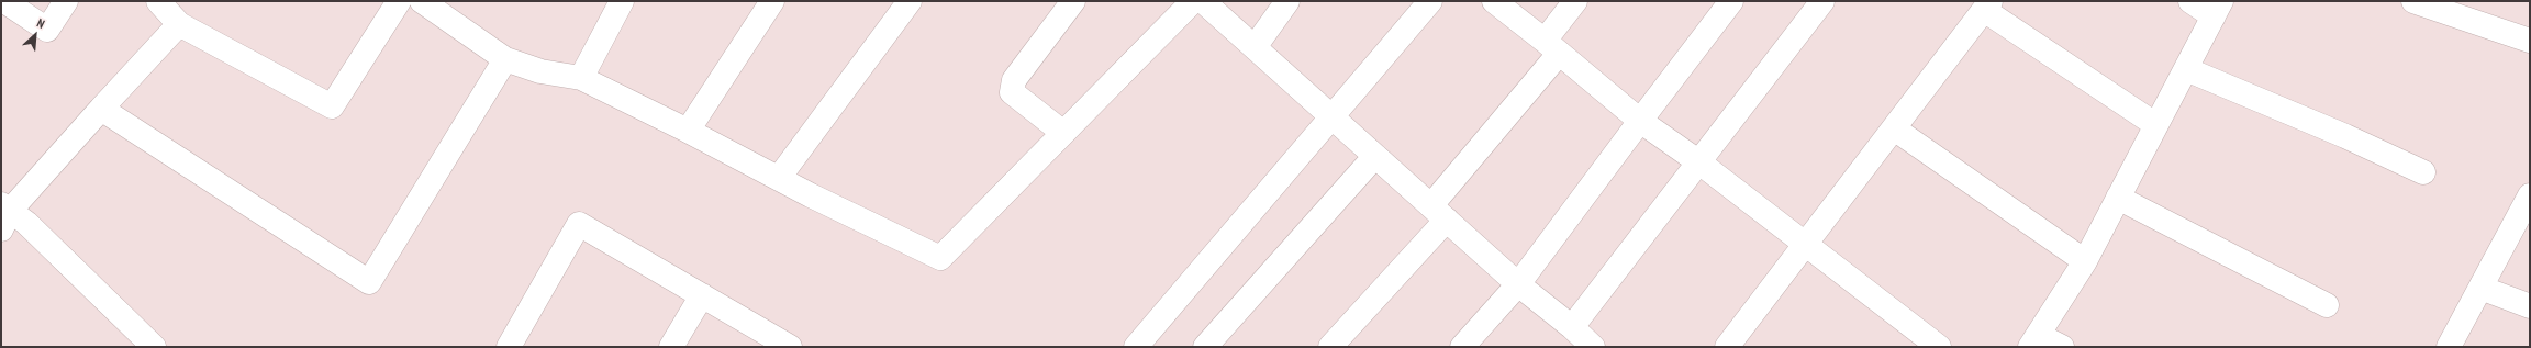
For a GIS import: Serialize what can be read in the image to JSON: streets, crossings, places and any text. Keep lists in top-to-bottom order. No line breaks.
{"north":"top right"}
